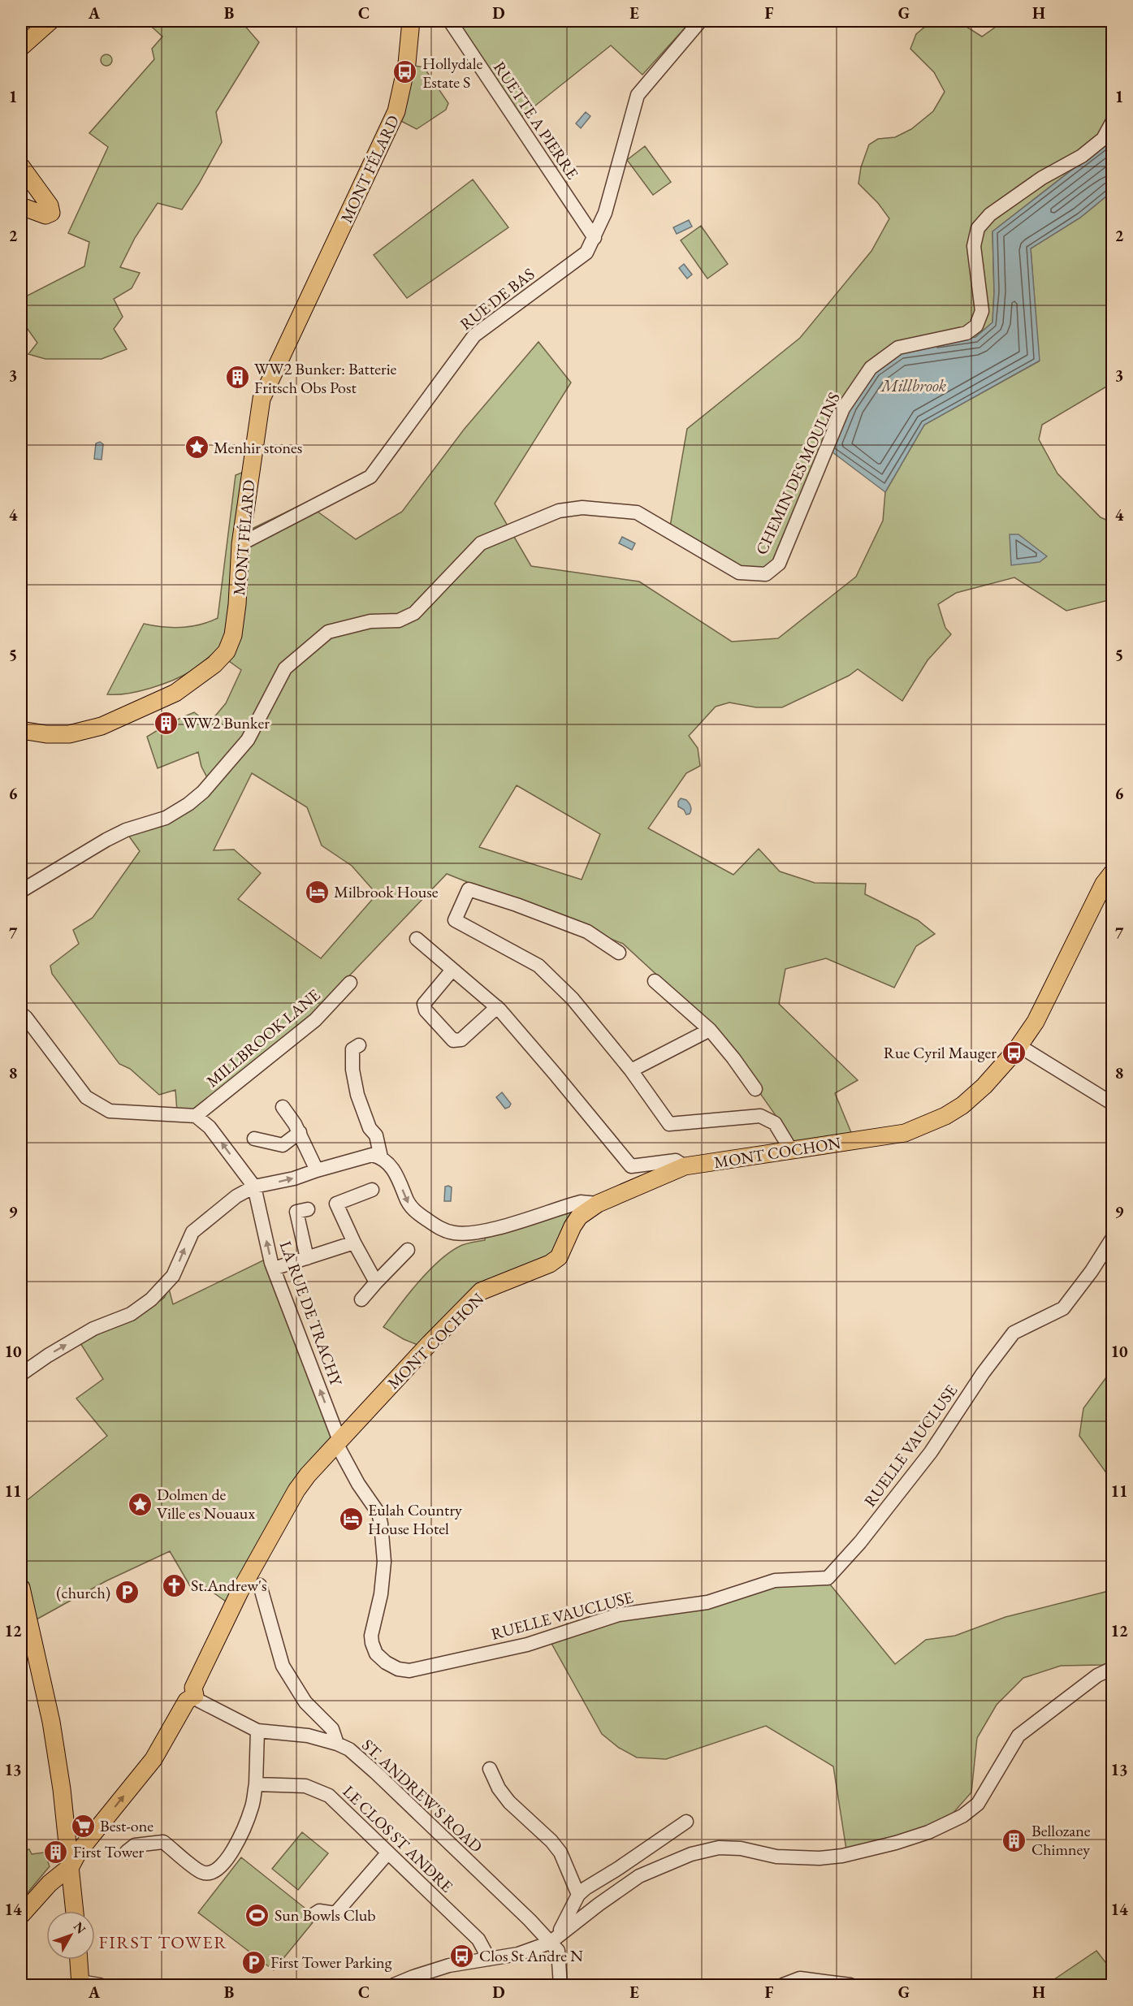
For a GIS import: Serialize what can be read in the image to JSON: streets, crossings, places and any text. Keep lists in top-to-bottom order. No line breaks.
{"streets":{"main road":["MONT FÉLARD","MONT COCHON"],"street":["RUETTE A PIERRE","RUE DE BAS","CHEMIN DES MOULINS","MILLBROOK LANE","LA RUE DE TRACHY","RUELLE VAUCLUSE","ST. ANDREW'S ROAD","LE CLOS ST ANDRE"]},"crossings":[["RUETTE A PIERRE","RUE DE BAS"],["MONT FÉLARD","RUE DE BAS"],["MILLBROOK LANE","LA RUE DE TRACHY"],["MONT COCHON","LA RUE DE TRACHY"],["MONT COCHON","RUELLE VAUCLUSE"],["MONT COCHON","ST. ANDREW'S ROAD"],["LA RUE DE TRACHY","RUELLE VAUCLUSE"]],"one_way":["LA RUE DE TRACHY"],"districts":["FIRST TOWER"],"water":["Millbrook"],"places":{"bus stop":["Hollydale Estate S","Rue Cyril Mauger","Clos St Andre N"],"building":["WW2 Bunker: Batterie Fritsch Obs Post","WW2 Bunker","Bellozane Chimney","First Tower"],"place":["Menhir stones","Dolmen de Ville es Nouaux"],"hotel":["Milbrook House","Eulah Country House Hotel"],"church":["St.Andrew's"],"parking":["(church)","First Tower Parking"],"supermarket":["Best-one"],"sports":["Sun Bowls Club"]},"north":"top right","grid":{"columns":["A","B","C","D","E","F","G","H"],"rows":["1","2","3","4","5","6","7","8","9","10","11","12","13","14"]}}
